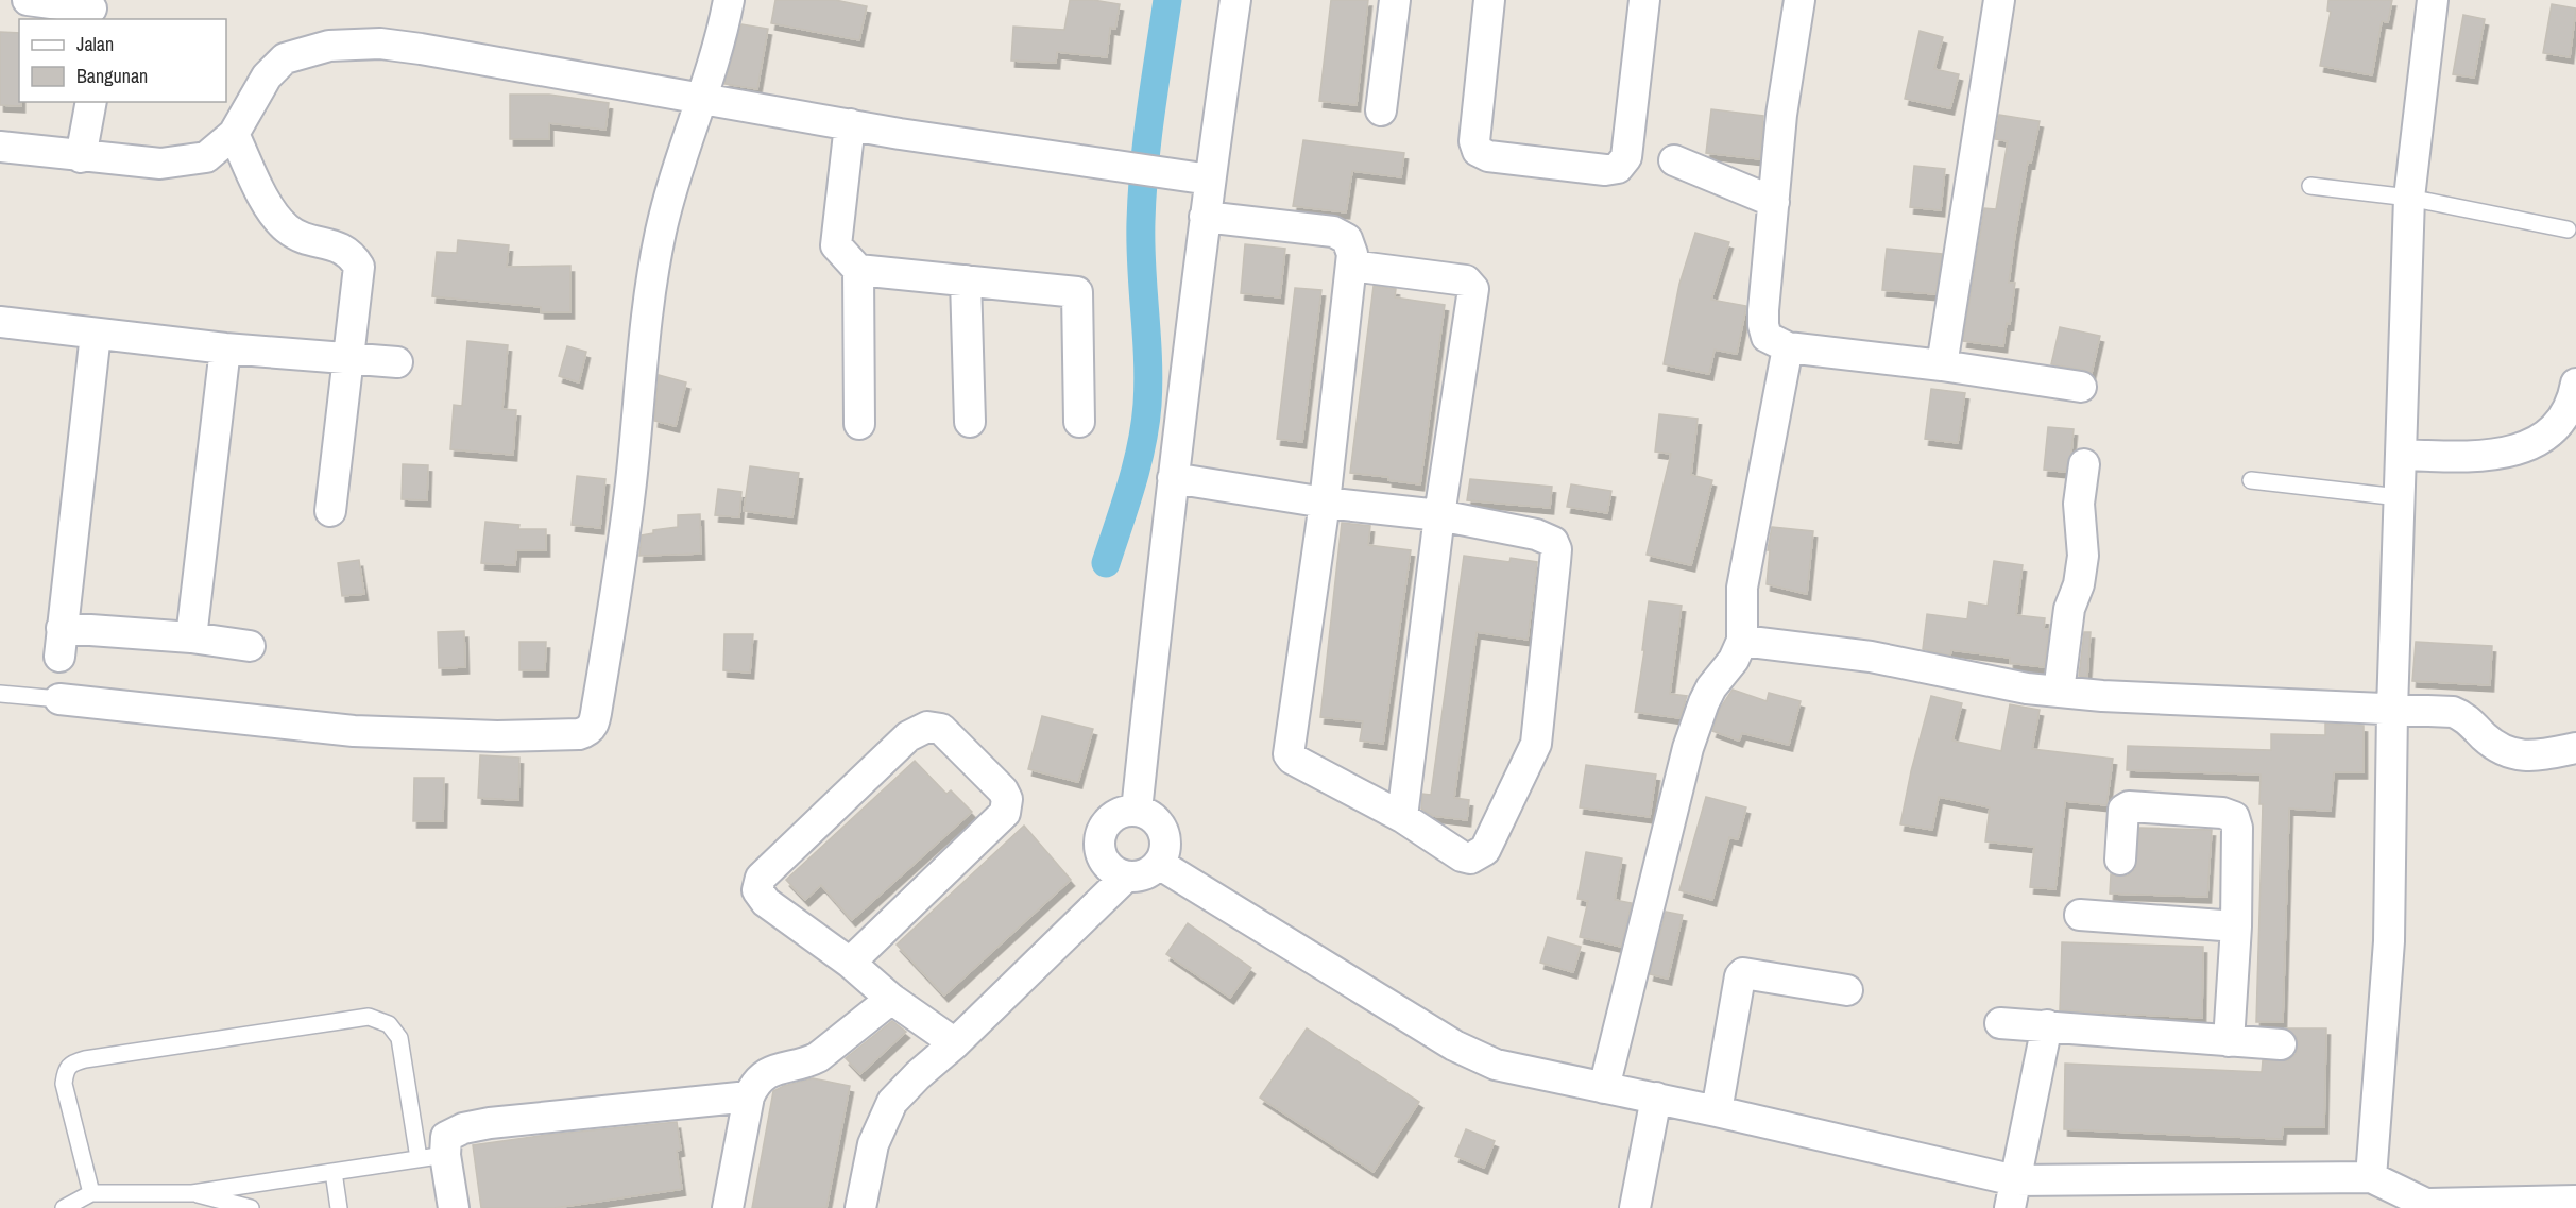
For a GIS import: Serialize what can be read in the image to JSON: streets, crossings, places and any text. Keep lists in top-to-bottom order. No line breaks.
{"legend":["Jalan","Bangunan"]}
